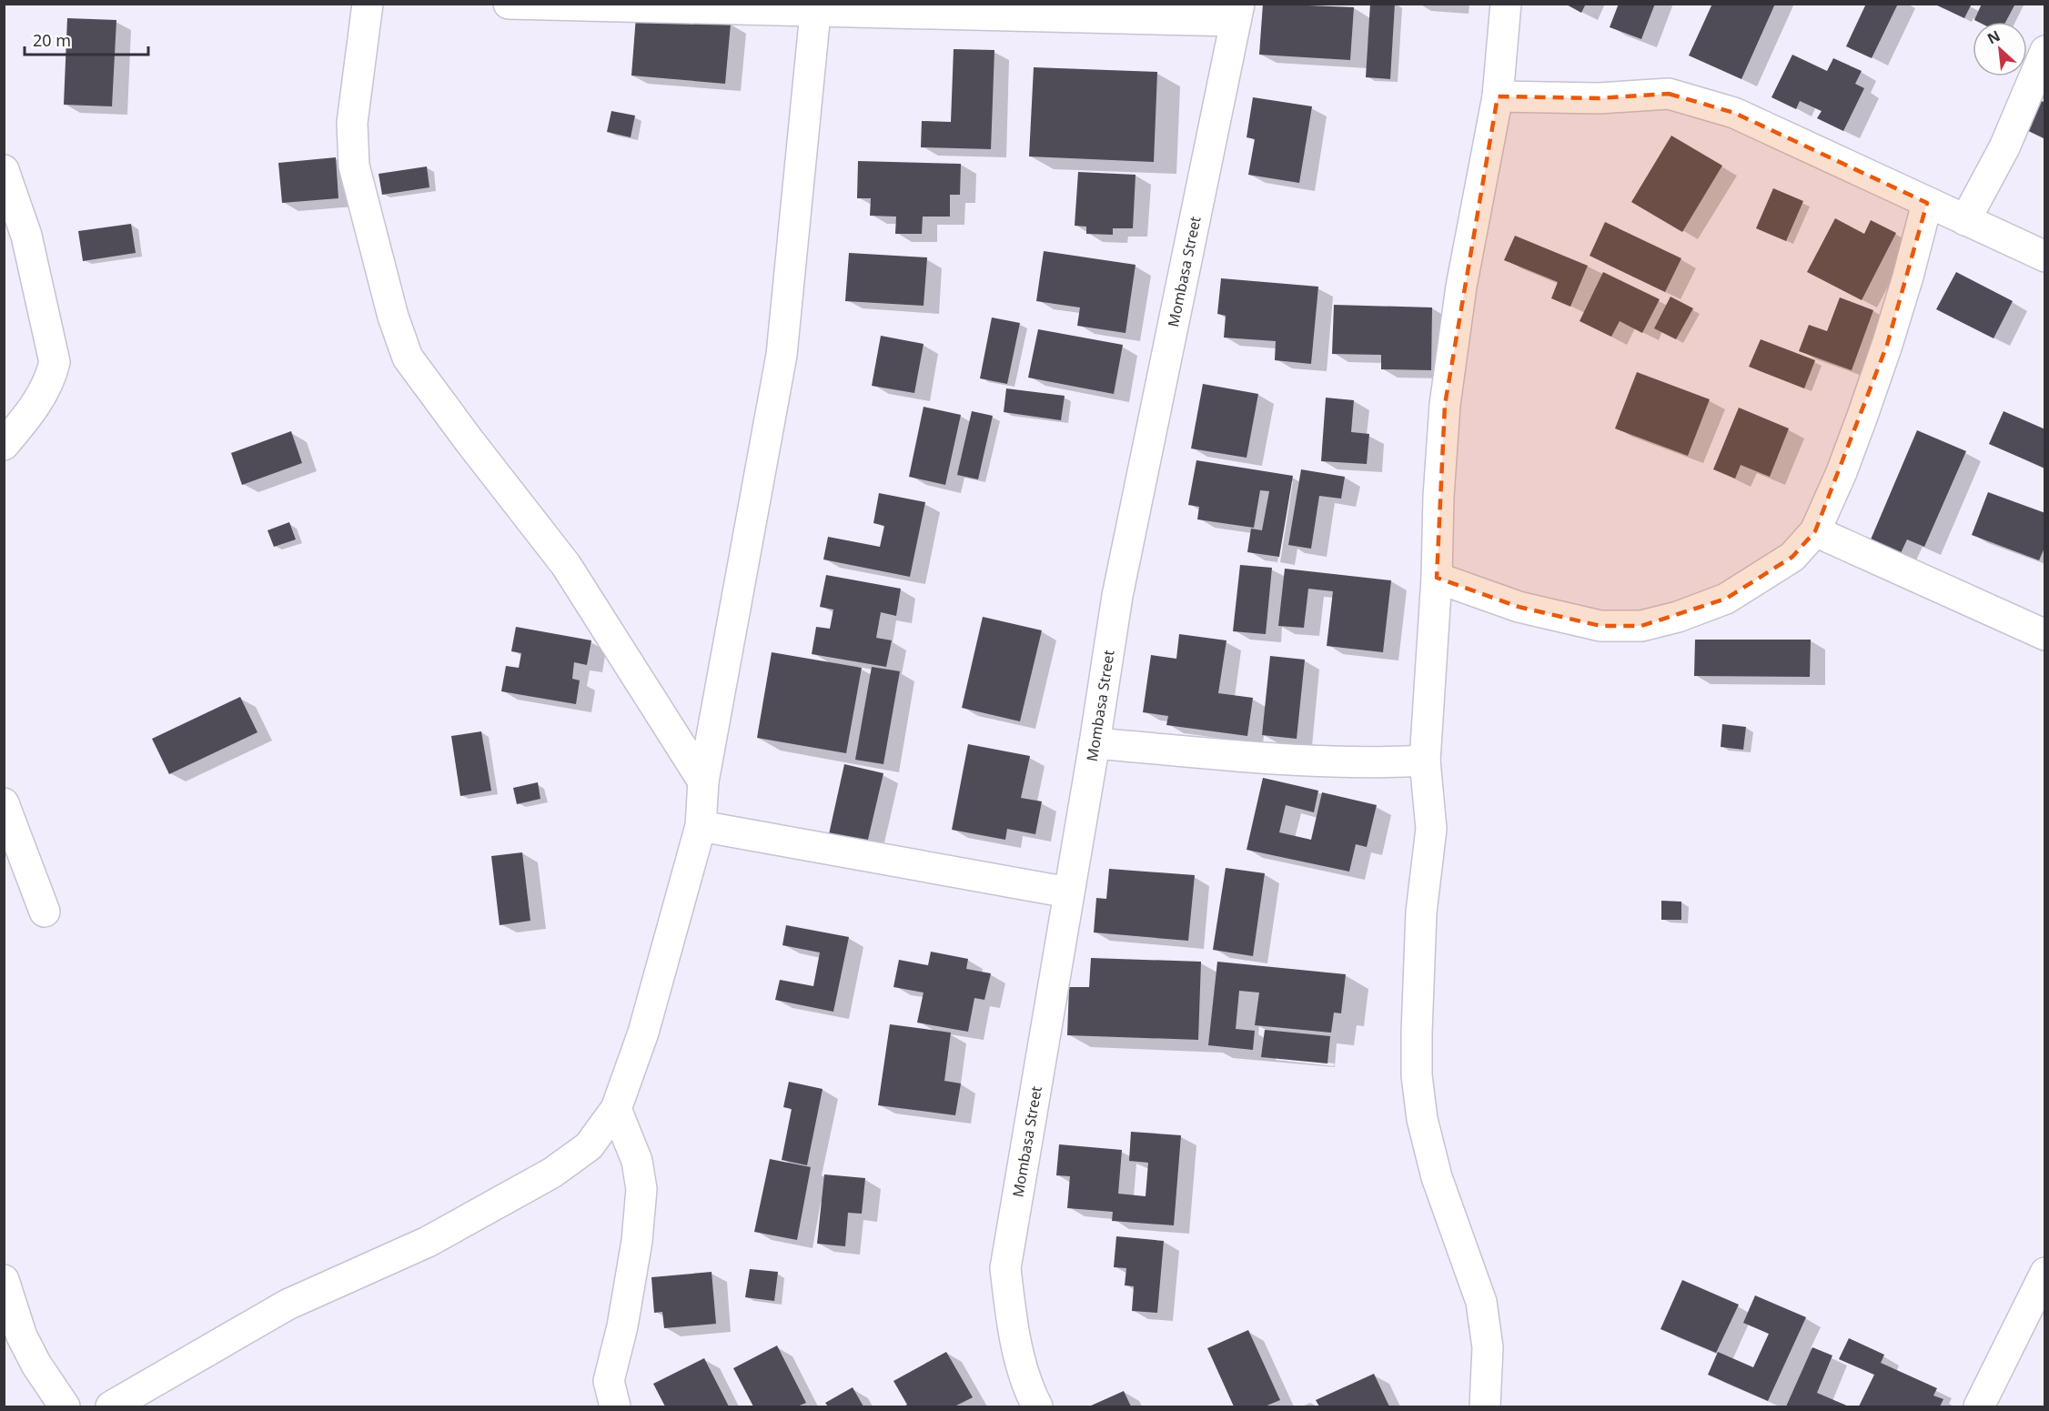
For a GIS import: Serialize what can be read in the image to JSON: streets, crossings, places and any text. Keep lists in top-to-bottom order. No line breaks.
{"streets":{"street":["Mombasa Street"]},"scale_bar":"20 m","north":"top left"}
